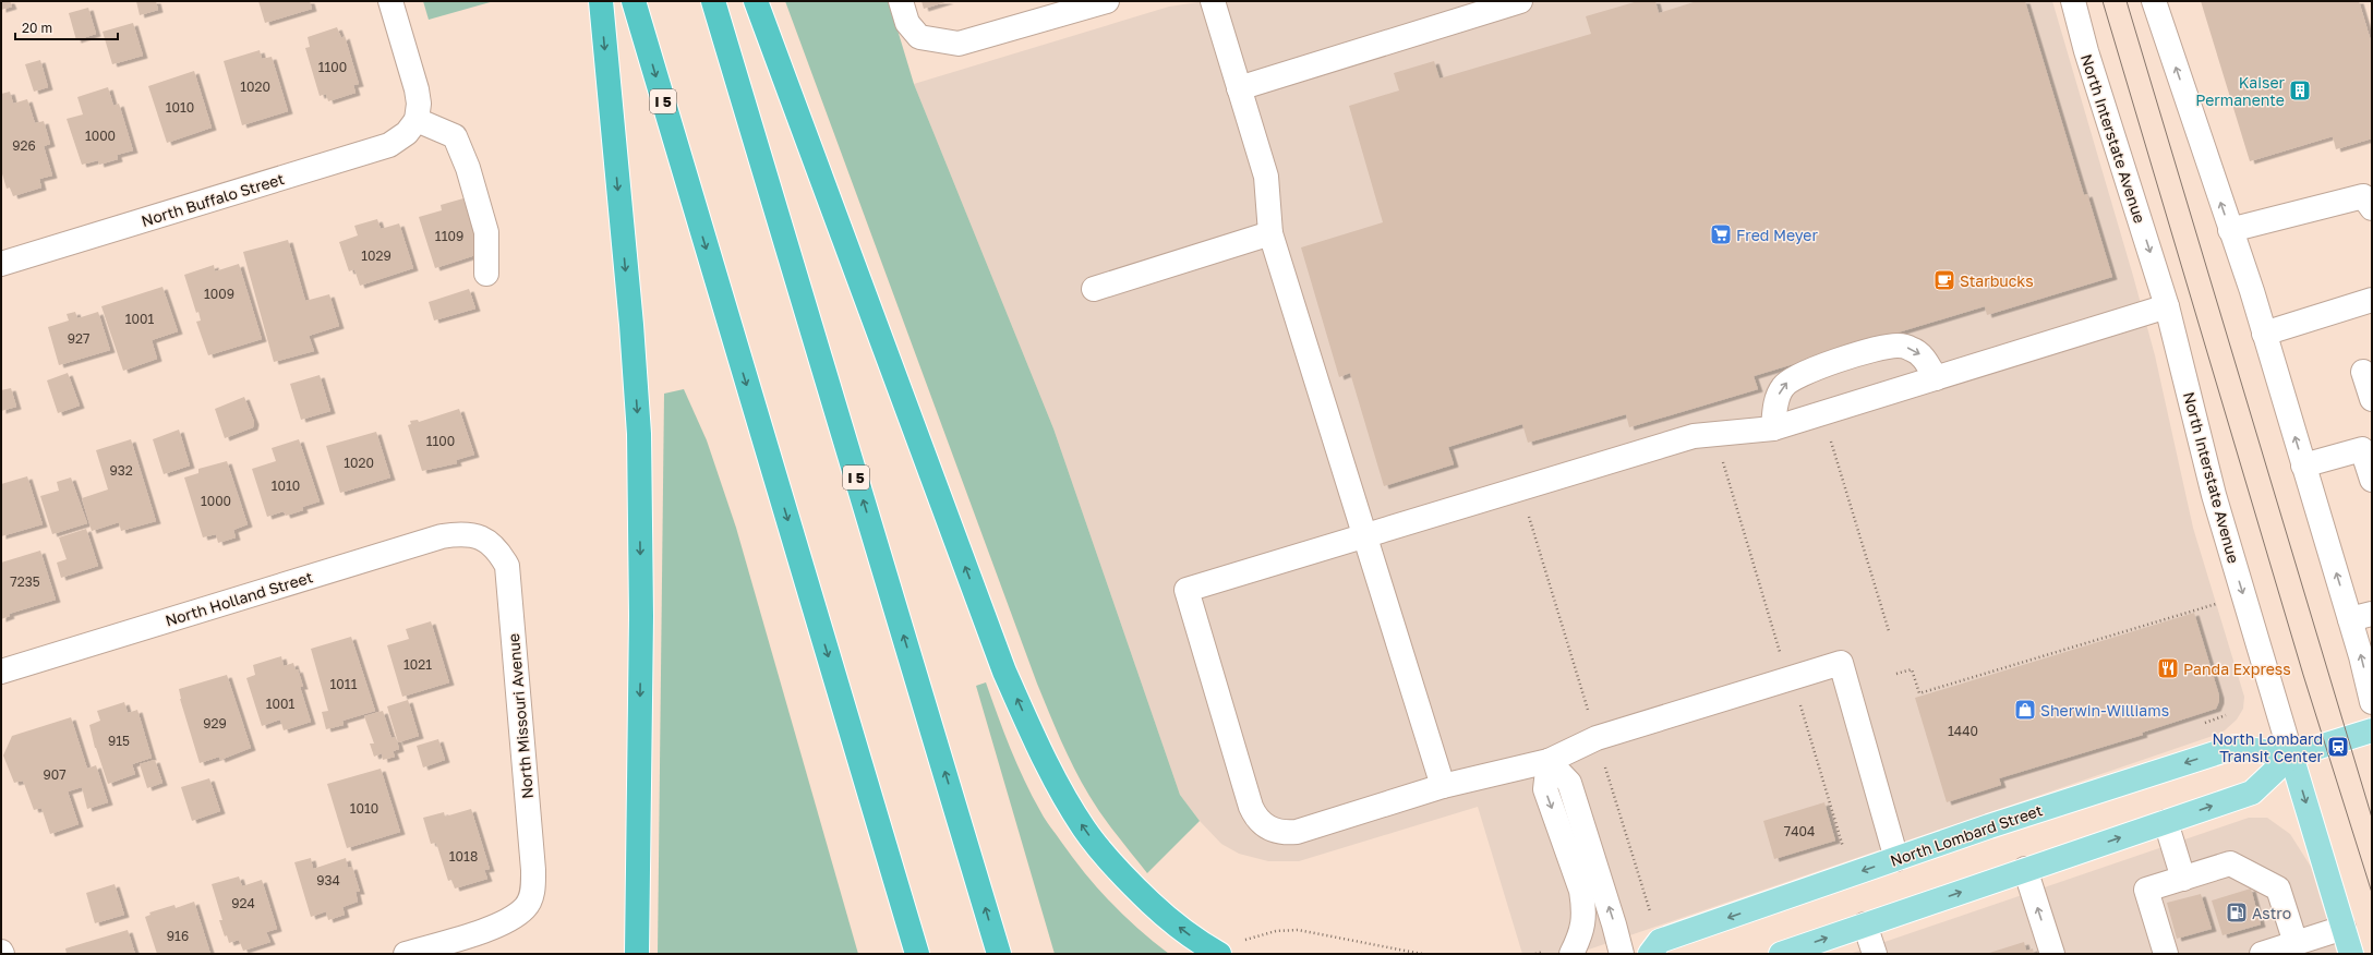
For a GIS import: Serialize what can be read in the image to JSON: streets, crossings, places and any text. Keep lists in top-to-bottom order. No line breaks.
{"streets":{"highway":["I 5"],"main road":["North Interstate Avenue","North Lombard Street"],"street":["North Buffalo Street","North Holland Street","North Missouri Avenue"]},"crossings":[["North Interstate Avenue","North Lombard Street"],["North Holland Street","North Missouri Avenue"]],"places":{"building":["Kaiser Permanente"],"supermarket":["Fred Meyer"],"cafe":["Starbucks"],"restaurant":["Panda Express"],"shop":["Sherwin-Williams"],"station":["North Lombard Transit Center"],"fuel station":["Astro"]},"house_numbers":["1100","1020","1010","1000","926","1109","1029","1009","1001","927","1100","1020","932","1010","1000","7235","1021","1011","1001","929","1440","915","907","1010","7404","1018","934","924","916"],"scale_bar":"20 m"}
